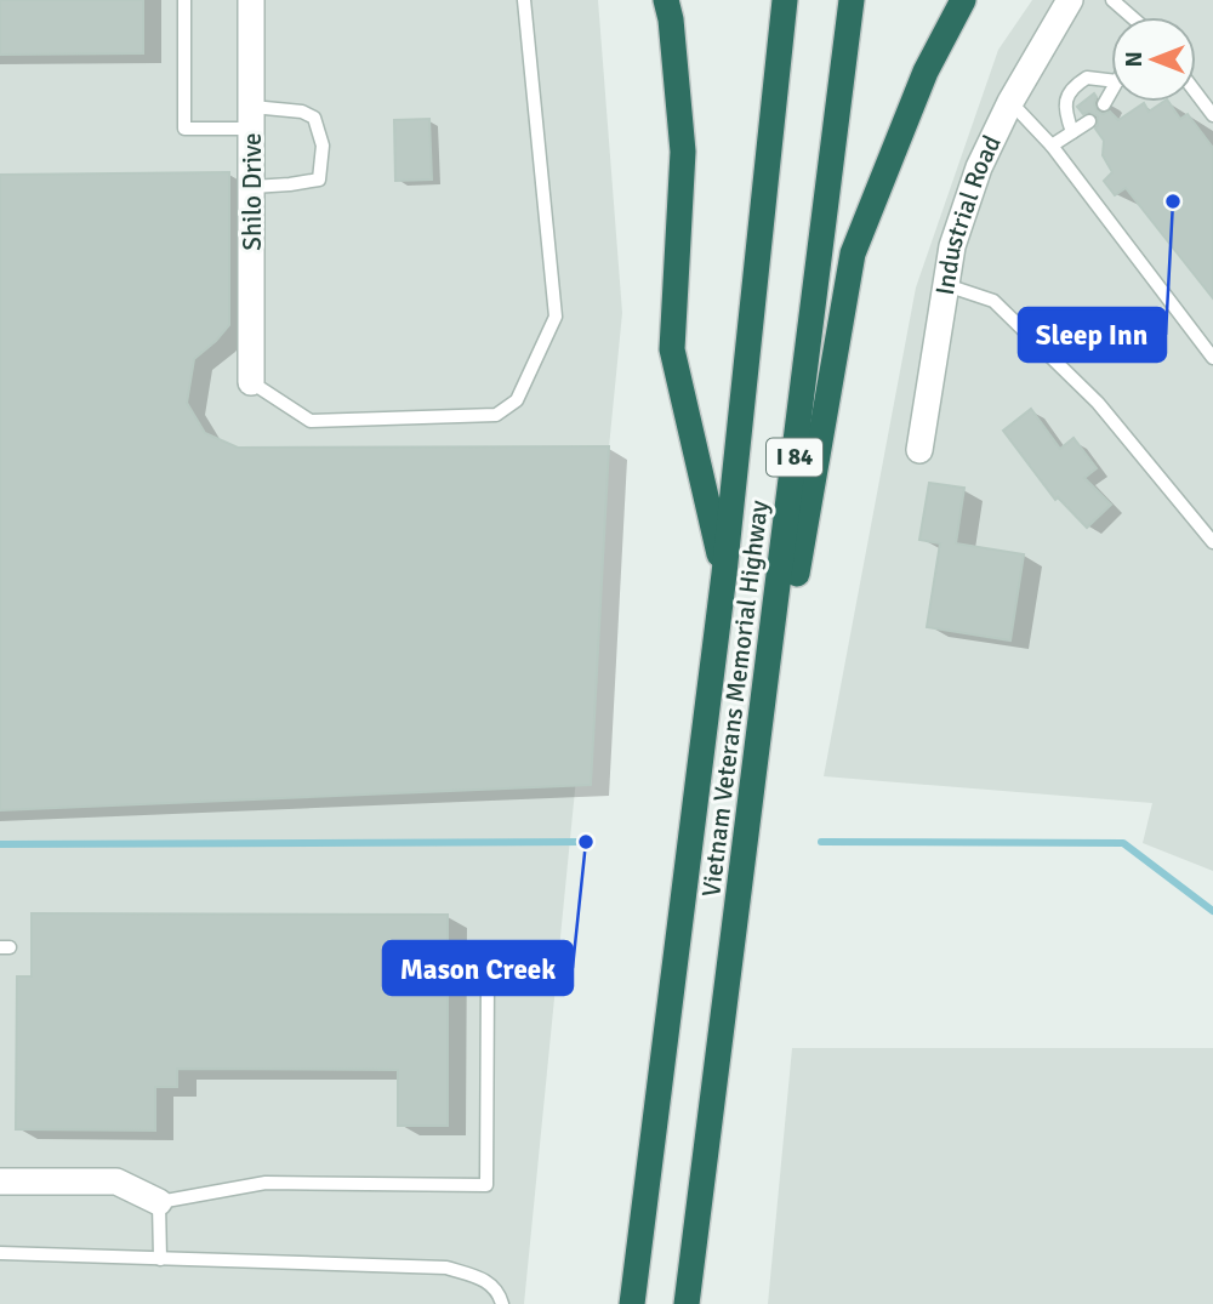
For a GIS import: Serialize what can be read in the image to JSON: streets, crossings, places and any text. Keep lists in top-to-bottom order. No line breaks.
{"streets":{"highway":["I 84","Vietnam Veterans Memorial Highway"],"street":["Shilo Drive","Industrial Road"]},"places":["Sleep Inn","Mason Creek"],"north":"left"}
